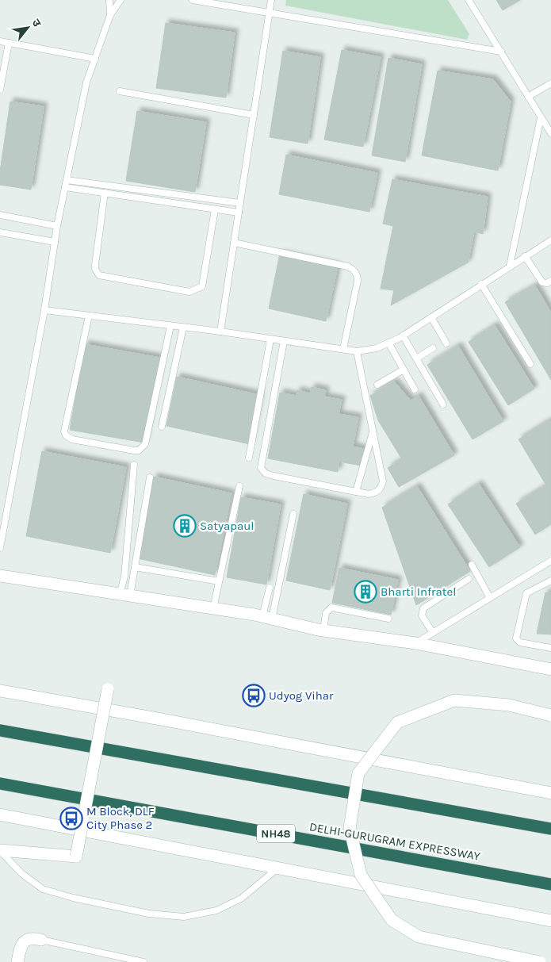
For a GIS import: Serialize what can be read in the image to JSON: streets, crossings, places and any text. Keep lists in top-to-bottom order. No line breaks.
{"streets":{"highway":["NH48","DELHI-GURUGRAM EXPRESSWAY"]},"places":{"building":["Satyapaul","Bharti Infratel"],"bus stop":["Udyog Vihar","M Block, DLF City Phase 2"]},"north":"top right"}
